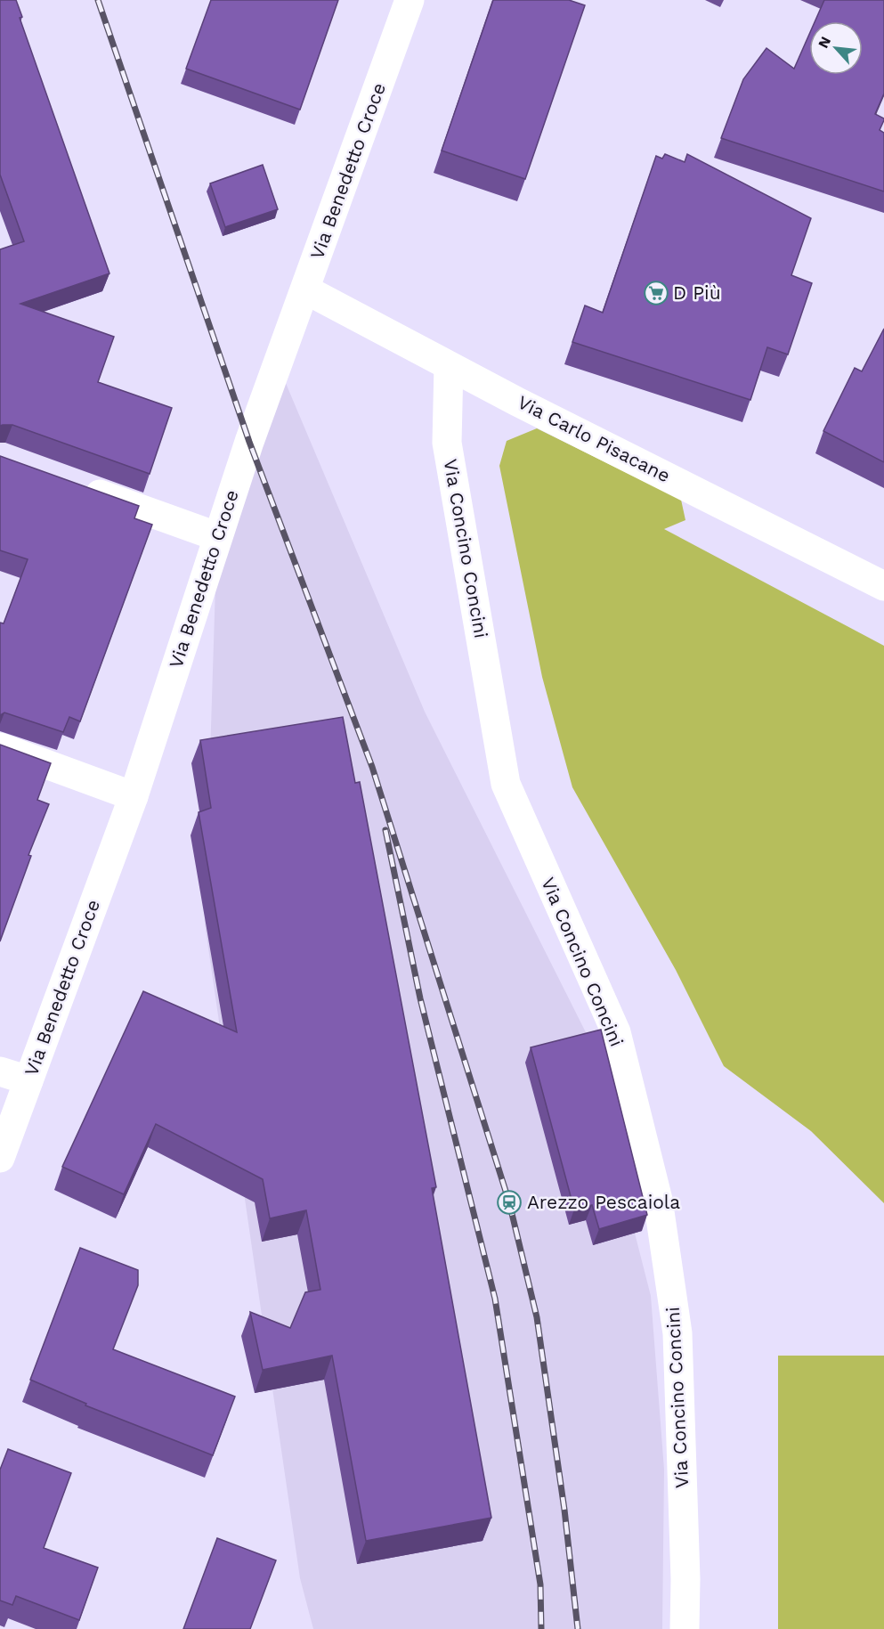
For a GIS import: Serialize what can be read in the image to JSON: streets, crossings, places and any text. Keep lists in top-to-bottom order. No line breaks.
{"streets":{"street":["Via Benedetto Croce","Via Carlo Pisacane","Via Concino Concini"]},"crossings":[["Via Benedetto Croce","Via Carlo Pisacane"],["Via Carlo Pisacane","Via Concino Concini"]],"places":{"supermarket":["D Più"],"station":["Arezzo Pescaiola"]},"north":"top left"}
